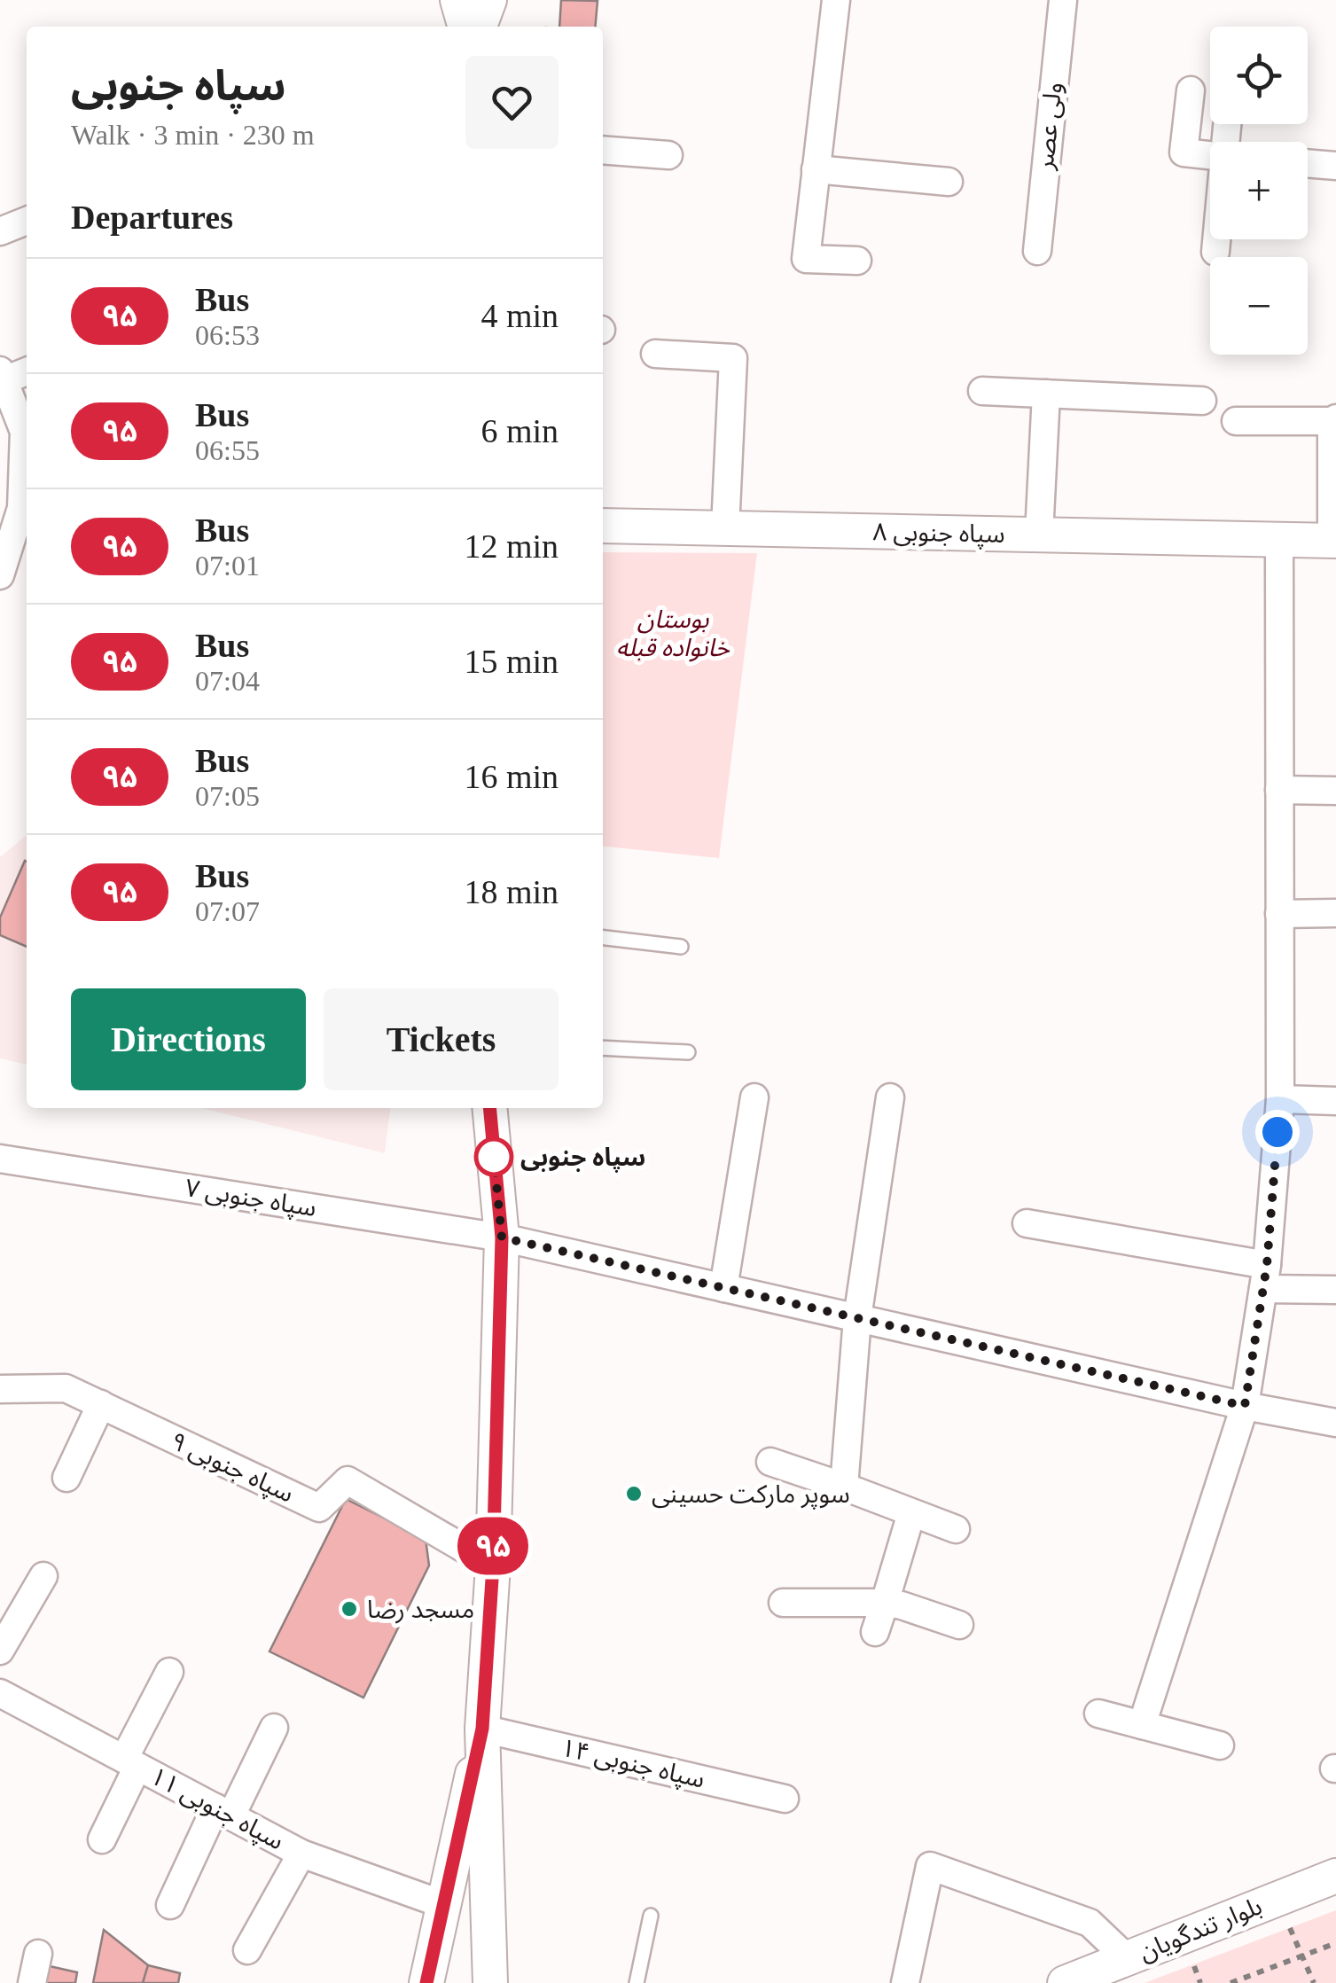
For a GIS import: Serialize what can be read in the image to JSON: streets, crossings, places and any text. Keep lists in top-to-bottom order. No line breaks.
{"streets":{"street":["ولی عصر","۸ سپاه جنوبی","۷ سپاه جنوبی","۹ سپاه جنوبی","۱۴ سپاه جنوبی","۱۱ سپاه جنوبی","بلوار تندگویان"]},"parks":["بوستان خانواده قبله"],"places":["سپاه جنوبی","سوپر مارکت حسینی","مسجد رضا"],"lines":["bus line ۹۵"],"page":{"on_map":"۹۵","map_buttons":["+","−"],"heading":[["سپاه جنوبی","Walk · 3 min · 230 m"],"Departures"],"list":[{"mark":"۹۵","name":"Bus","note":"06:53","value":"4 min"},{"mark":"۹۵","name":"Bus","note":"06:55","value":"6 min"},{"mark":"۹۵","name":"Bus","note":"07:01","value":"12 min"},{"mark":"۹۵","name":"Bus","note":"07:04","value":"15 min"},{"mark":"۹۵","name":"Bus","note":"07:05","value":"16 min"},{"mark":"۹۵","name":"Bus","note":"07:07","value":"18 min"}],"buttons":["Directions","Tickets"]}}
